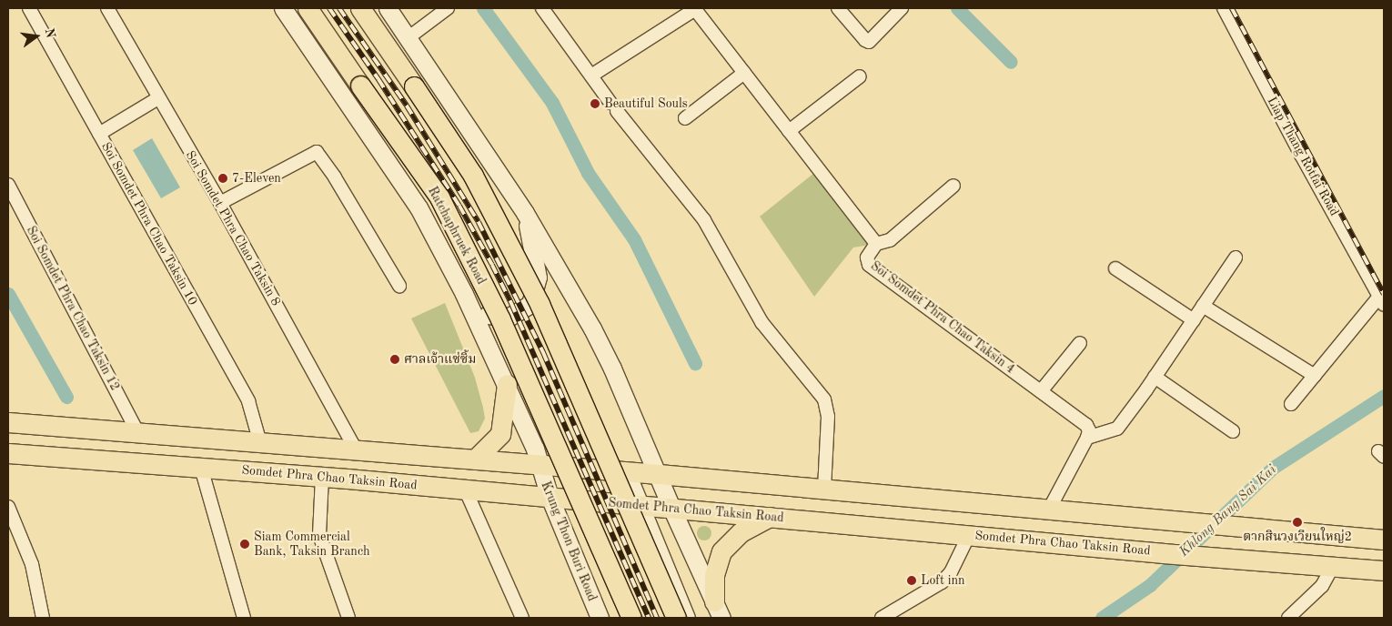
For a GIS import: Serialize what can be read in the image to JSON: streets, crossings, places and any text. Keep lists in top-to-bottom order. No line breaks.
{"streets":{"main road":["Ratchaphruek Road","Somdet Phra Chao Taksin Road","Krung Thon Buri Road"],"street":["Liap Thang Rotfai Road","Soi Somdet Phra Chao Taksin 10","Soi Somdet Phra Chao Taksin 8","Soi Somdet Phra Chao Taksin 12","Soi Somdet Phra Chao Taksin 4"]},"crossings":[["Ratchaphruek Road","Krung Thon Buri Road"],["Somdet Phra Chao Taksin Road","Krung Thon Buri Road"]],"water":["Khlong Bang Sai Kai"],"places":["Beautiful Souls","7-Eleven","ศาลเจ้าแซ่ซิ้ม","ตากสินวงเวียนใหญ่2","Siam Commercial Bank, Taksin Branch","Loft inn"],"north":"right"}
